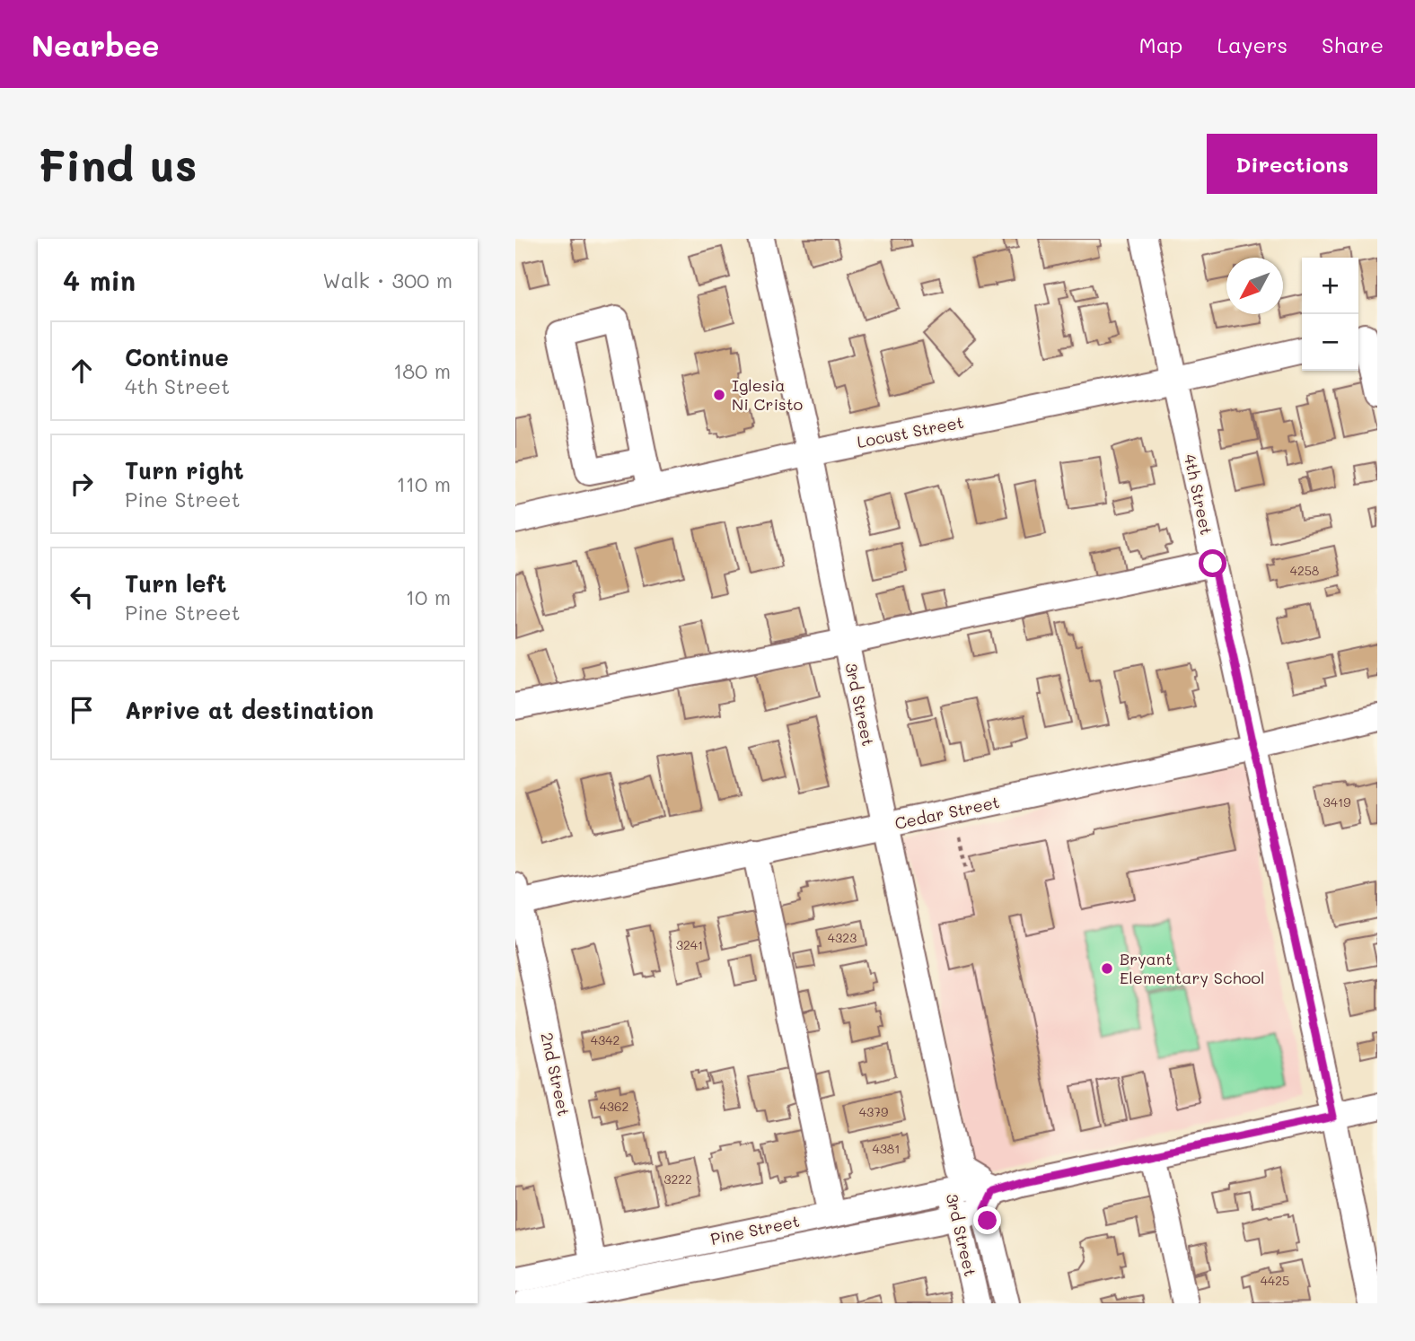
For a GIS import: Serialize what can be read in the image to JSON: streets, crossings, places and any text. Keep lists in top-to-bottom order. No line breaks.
{"streets":{"street":["Locust Street","4th Street","3rd Street","Cedar Street","2nd Street","Pine Street"]},"crossings":[["Locust Street","4th Street"],["Locust Street","3rd Street"],["4th Street","Cedar Street"],["4th Street","Pine Street"],["3rd Street","Cedar Street"],["3rd Street","Pine Street"],["Cedar Street","2nd Street"],["2nd Street","Pine Street"]],"places":["Iglesia Ni Cristo","Bryant Elementary School"],"house_numbers":["4258","3419","4323","3241","4342","4362","4379","4381","3222","4425"],"north":"bottom left","page":{"header":"Nearbee","nav":["Map","Layers","Share"],"buttons":"Directions","title":"Find us","heading":["4 min","Walk · 300 m"],"map_buttons":["+","−"],"list":[["Continue","4th Street","180 m"],["Turn right","Pine Street","110 m"],["Turn left","Pine Street","10 m"],"Arrive at destination"]}}
